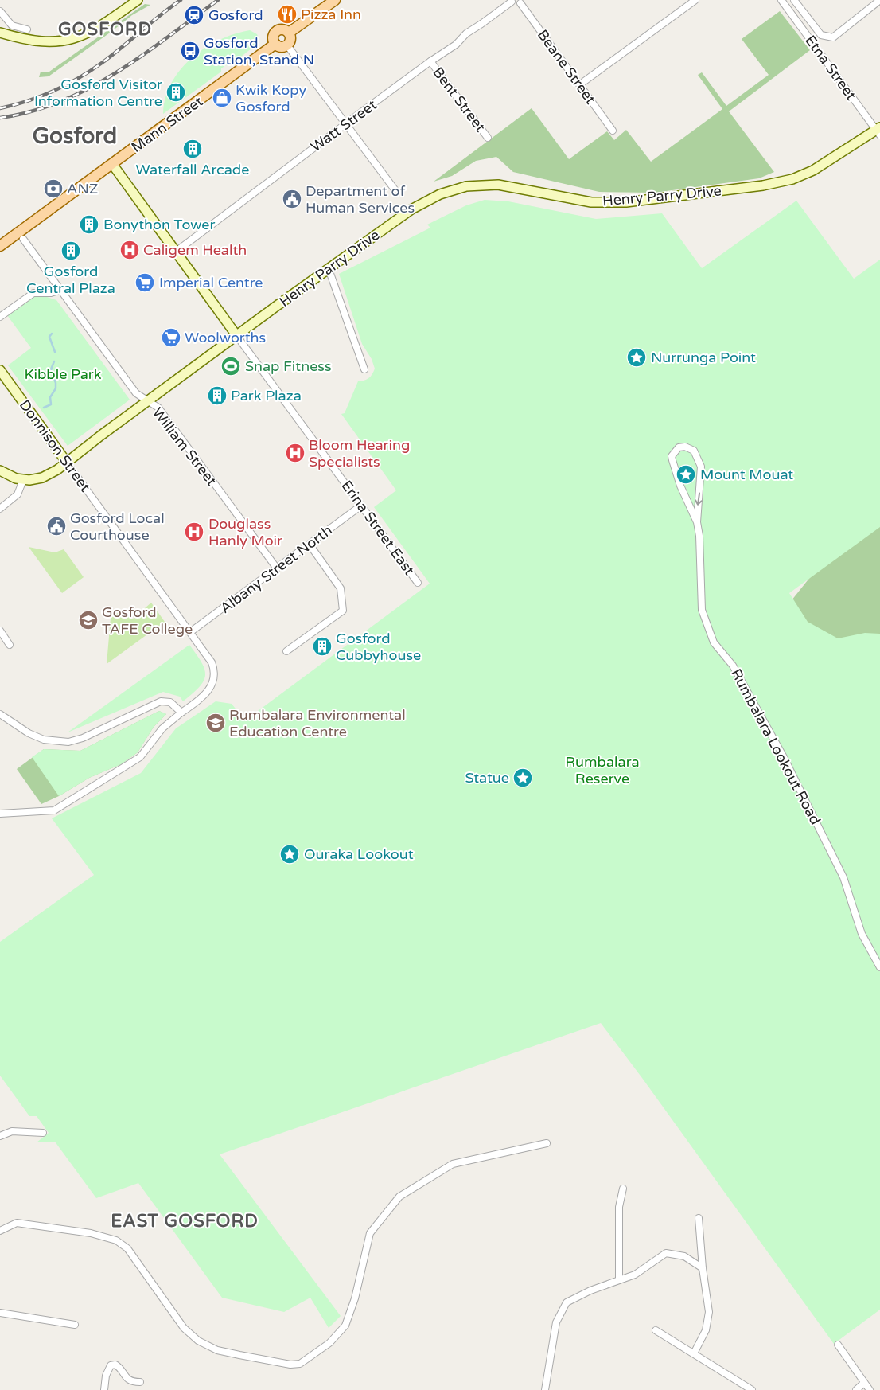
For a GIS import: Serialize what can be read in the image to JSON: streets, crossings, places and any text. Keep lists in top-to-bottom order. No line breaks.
{"streets":{"main road":["Mann Street","Henry Parry Drive","Donnison Street","Erina Street East"],"street":["Beane Street","Etna Street","Bent Street","Watt Street","William Street","Albany Street North","Rumbalara Lookout Road"]},"crossings":[["Etna Street","Henry Parry Drive"],["Bent Street","Watt Street"],["Mann Street","Erina Street East"],["Watt Street","Erina Street East"],["Henry Parry Drive","Donnison Street"],["Henry Parry Drive","William Street"],["Henry Parry Drive","Erina Street East"],["Donnison Street","Albany Street North"],["William Street","Albany Street North"],["Erina Street East","Albany Street North"]],"districts":["GOSFORD","Gosford","EAST GOSFORD"],"parks":["Kibble Park","Rumbalara Reserve"],"places":{"restaurant":["Pizza Inn"],"station":["Gosford"],"bus stop":["Gosford Station, Stand N"],"building":["Gosford Visitor Information Centre","Waterfall Arcade","Bonython Tower","Gosford Central Plaza","Park Plaza","Gosford Cubbyhouse"],"shop":["Kwik Kopy Gosford"],"bank":["ANZ"],"public building":["Department of Human Services","Gosford Local Courthouse"],"hospital":["Caligem Health","Bloom Hearing Specialists","Douglass Hanly Moir"],"supermarket":["Imperial Centre","Woolworths"],"place":["Nurrunga Point","Mount Mouat","Statue","Ouraka Lookout"],"sports":["Snap Fitness"],"school or university":["Gosford TAFE College","Rumbalara Environmental Education Centre"]}}
